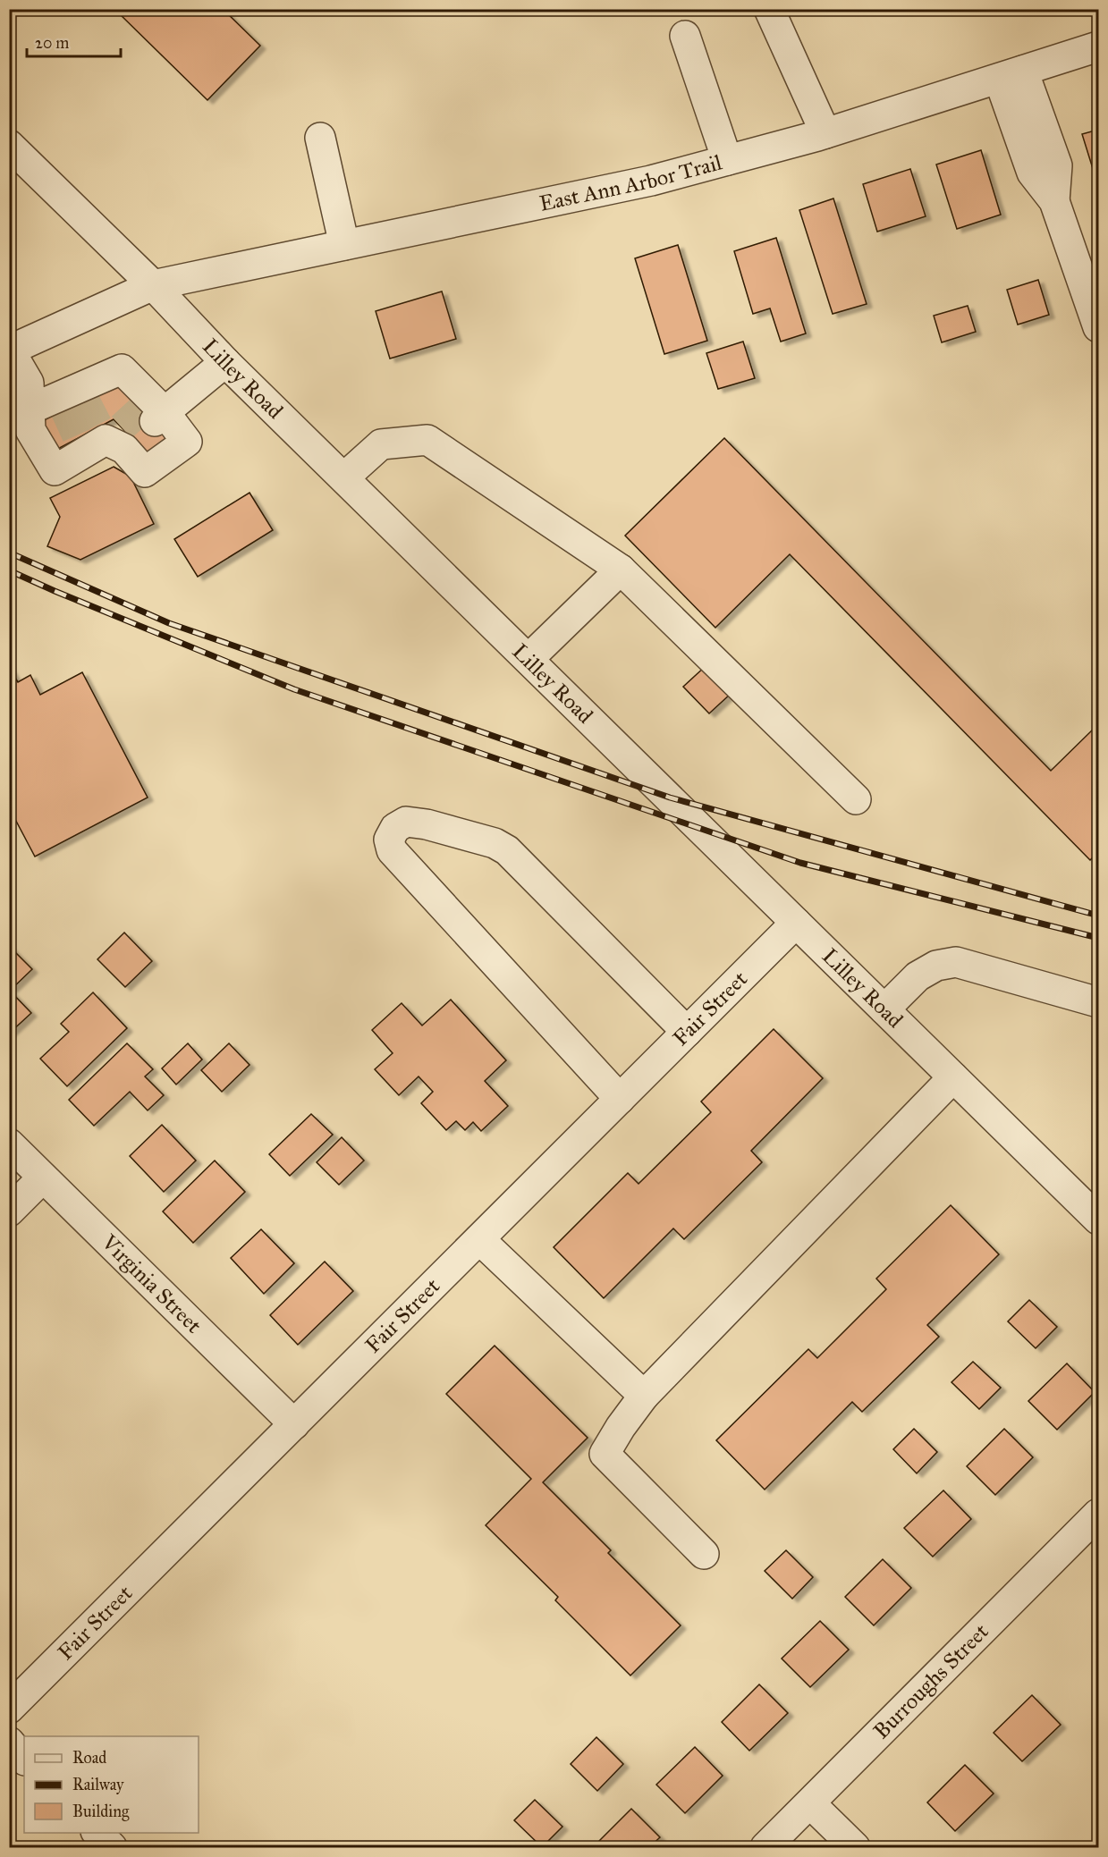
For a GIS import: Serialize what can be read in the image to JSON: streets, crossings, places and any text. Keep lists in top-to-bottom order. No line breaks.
{"streets":{"street":["East Ann Arbor Trail","Lilley Road","Fair Street","Virginia Street","Burroughs Street"]},"crossings":[["East Ann Arbor Trail","Lilley Road"],["Lilley Road","Fair Street"],["Fair Street","Virginia Street"]],"legend":["Road","Railway","Building"],"scale_bar":"20 m"}
